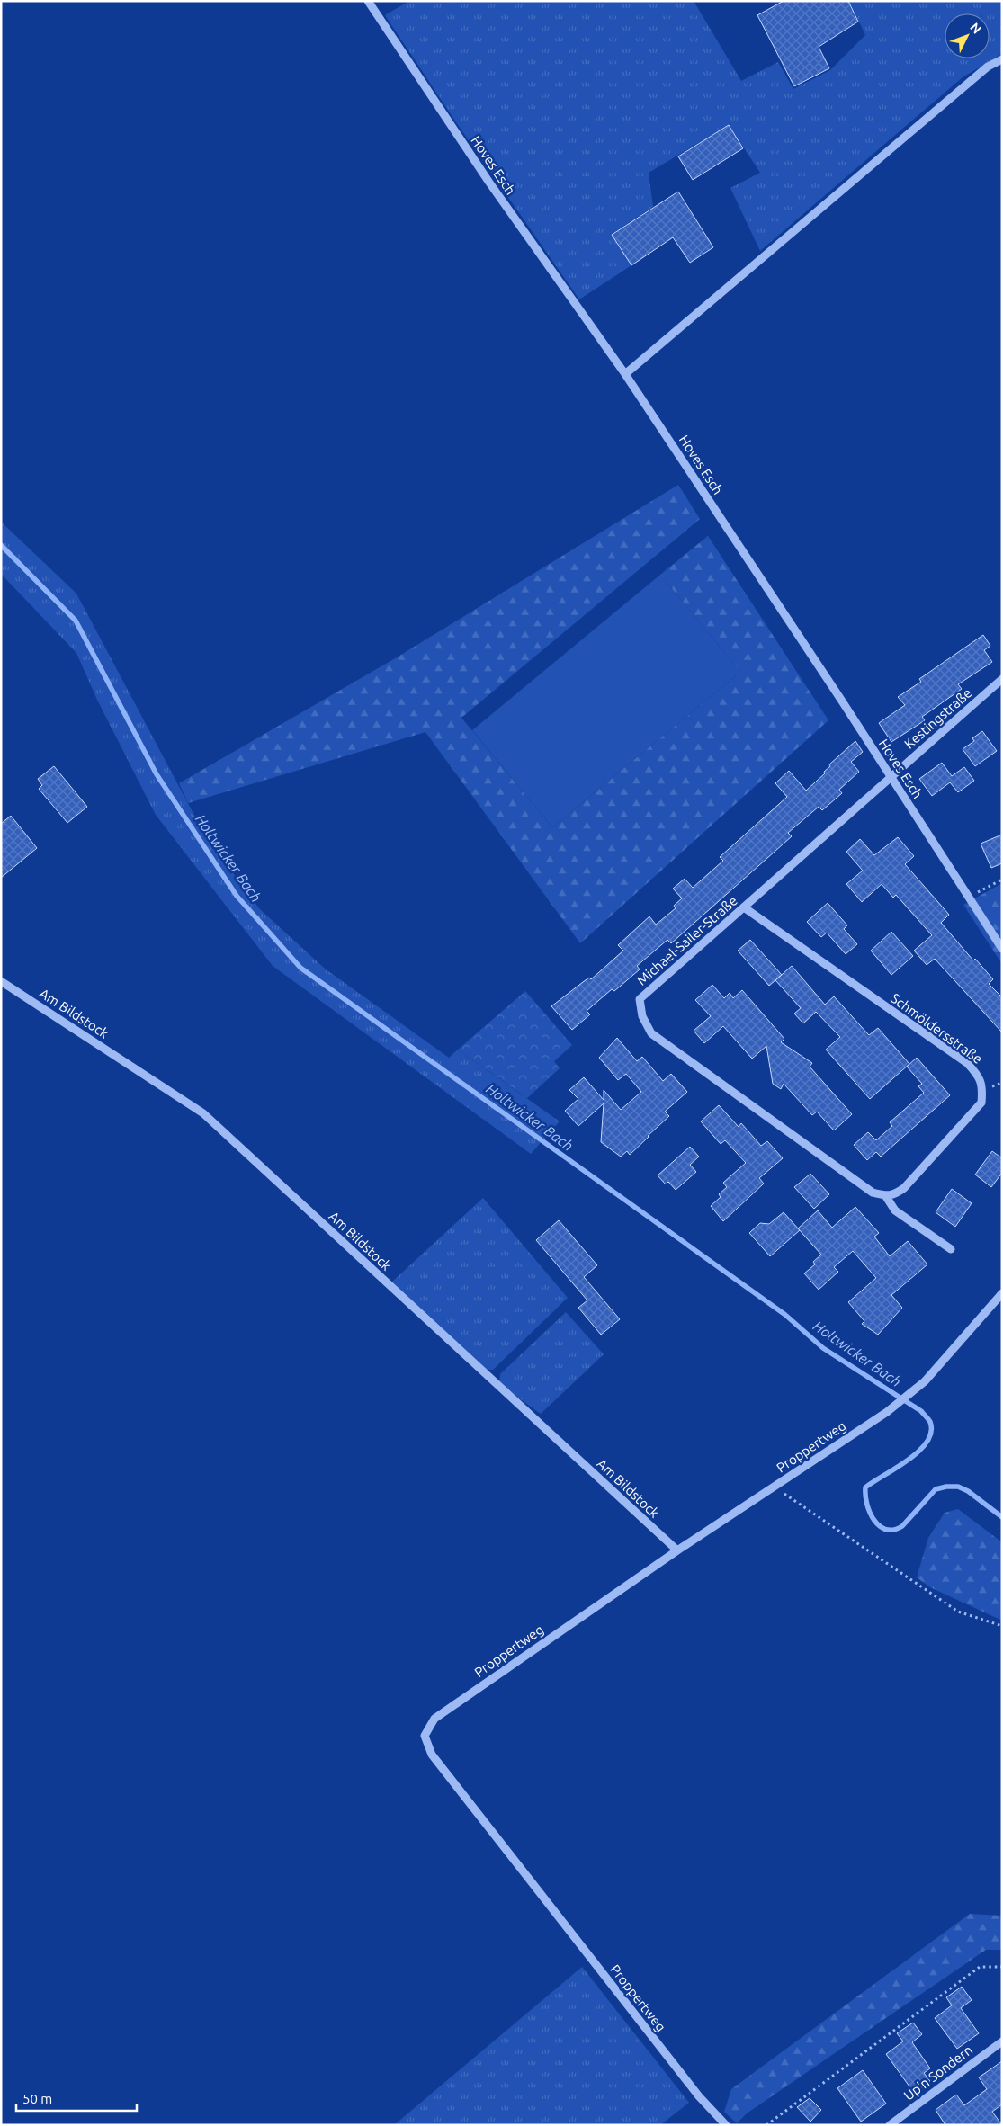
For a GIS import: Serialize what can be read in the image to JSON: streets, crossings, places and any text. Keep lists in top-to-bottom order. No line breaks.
{"streets":{"street":["Hoves Esch","Kestingstraße","Michael-Sailer-Straße","Am Bildstock","Schmöldersstraße","Proppertweg","Up'n Sondern"]},"crossings":[["Hoves Esch","Kestingstraße"],["Hoves Esch","Michael-Sailer-Straße"],["Kestingstraße","Michael-Sailer-Straße"],["Michael-Sailer-Straße","Schmöldersstraße"],["Am Bildstock","Proppertweg"]],"water":["Holtwicker Bach"],"scale_bar":"50 m","north":"top right"}
